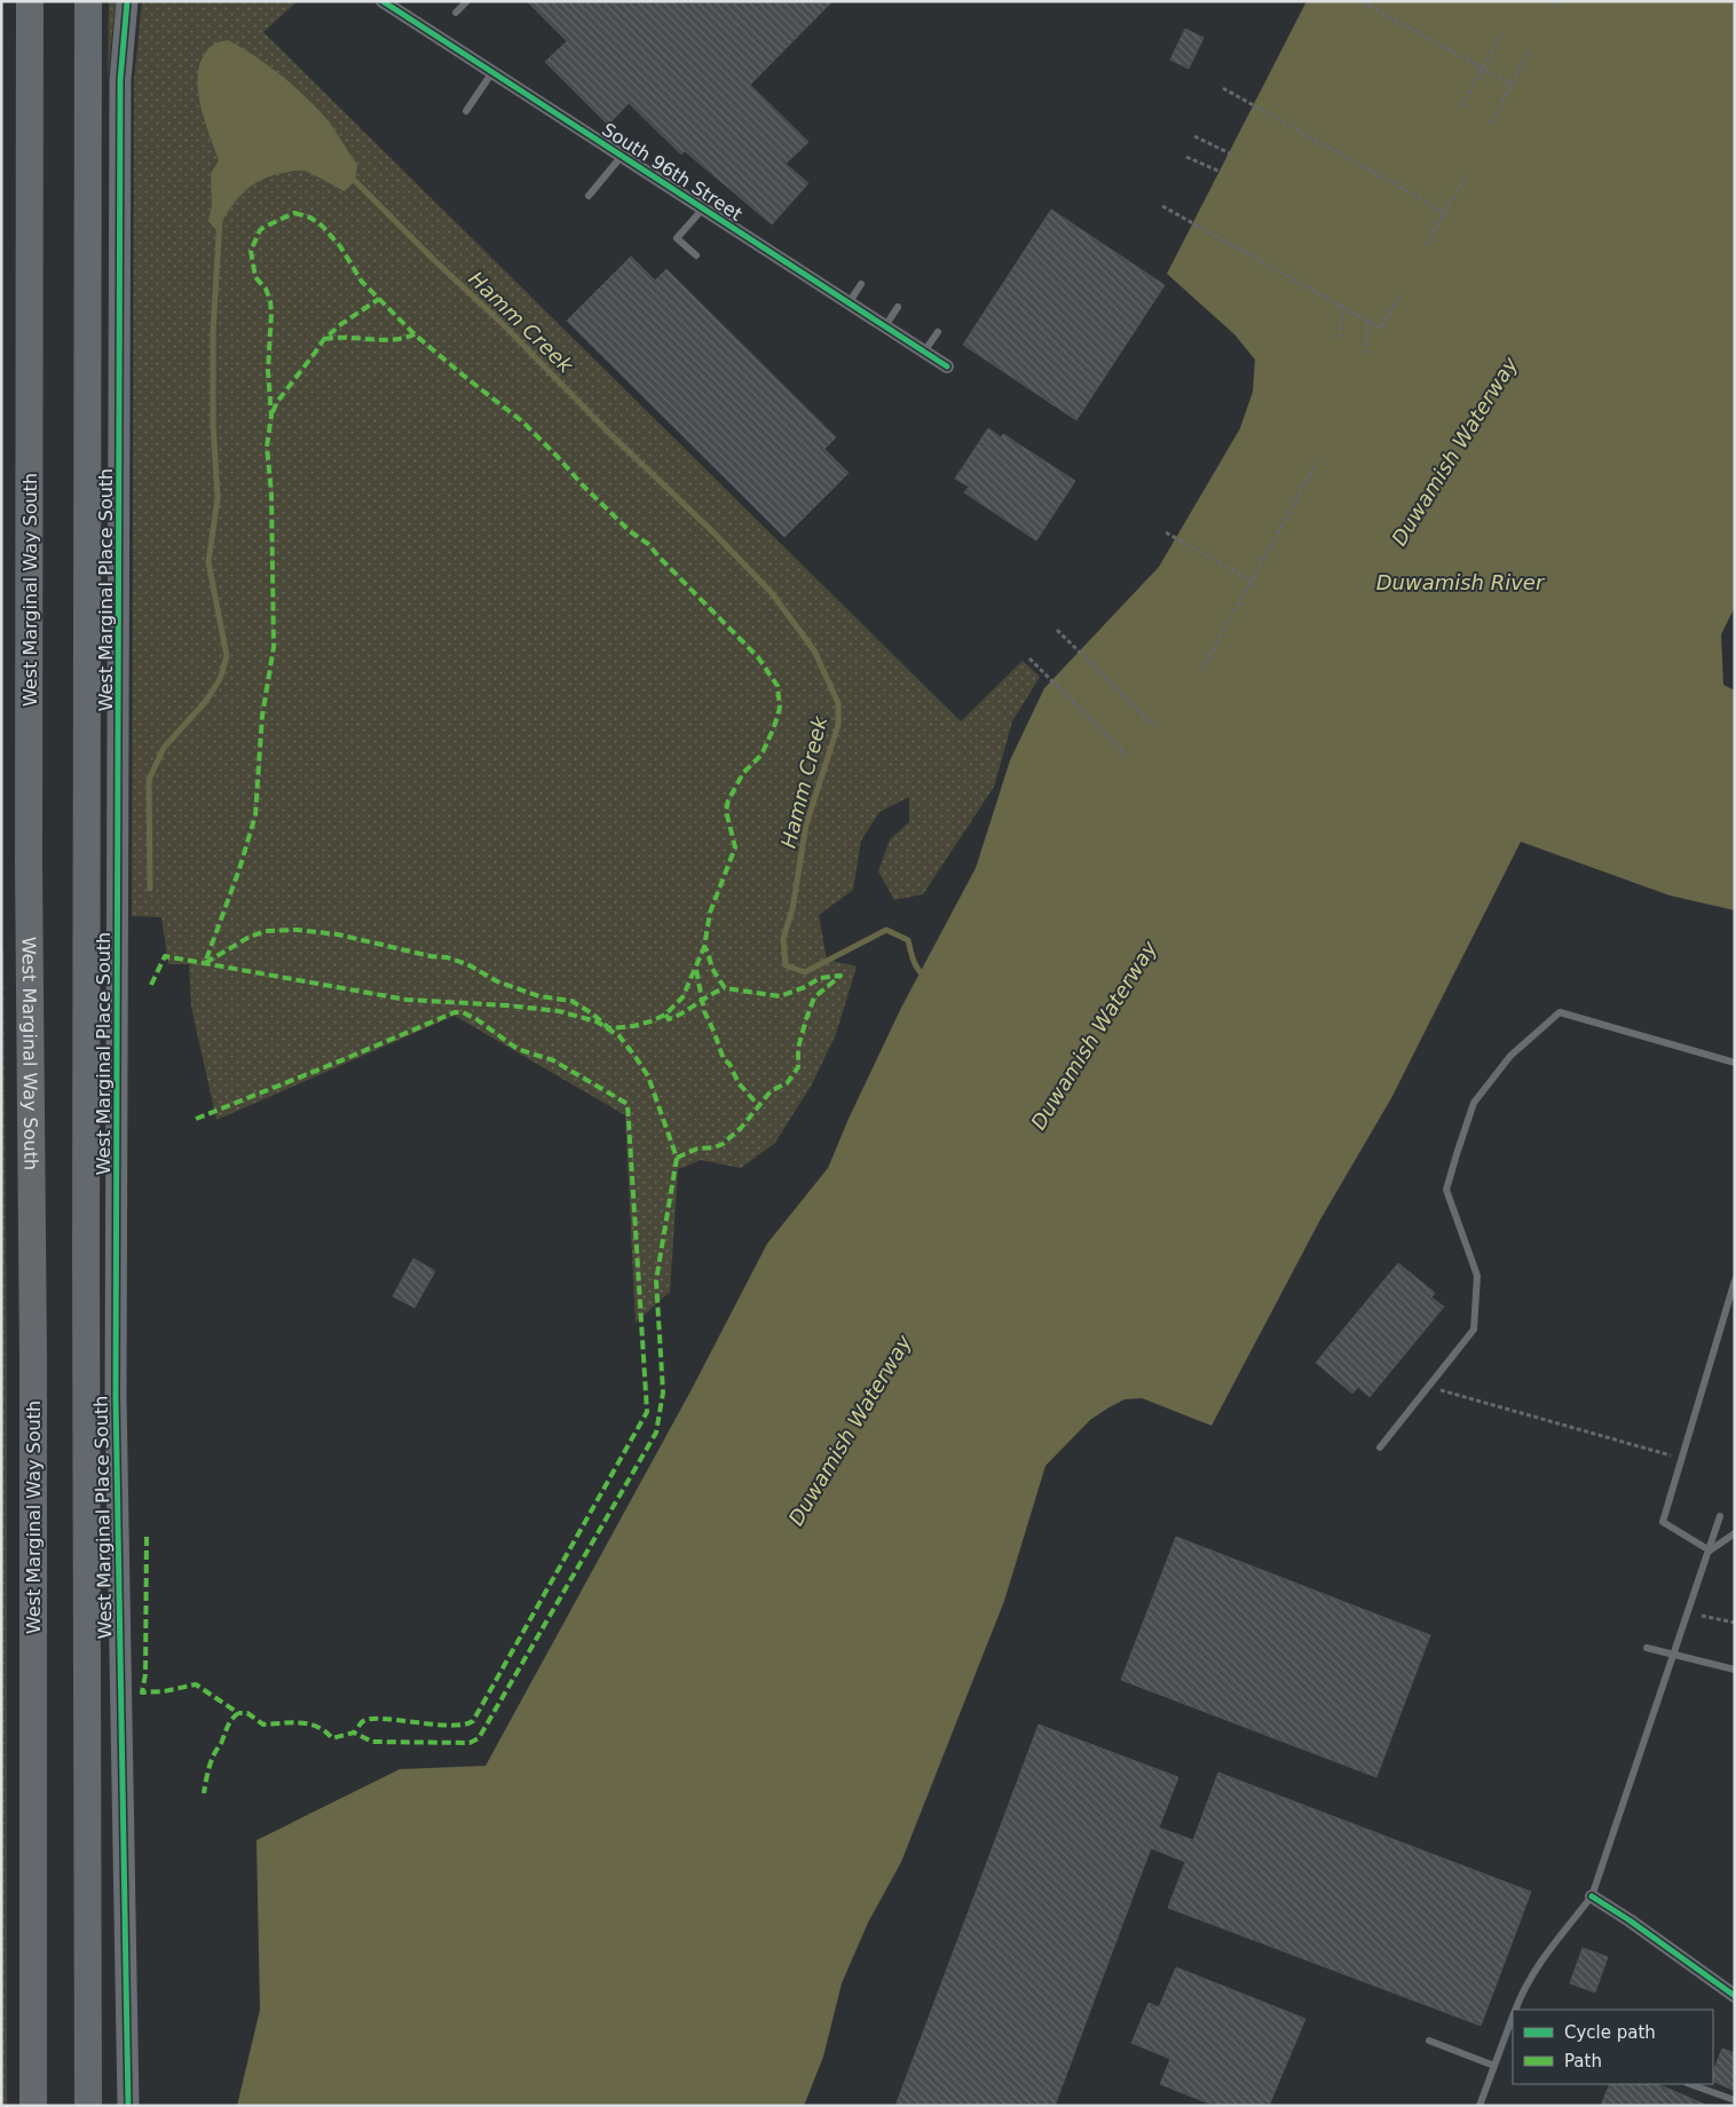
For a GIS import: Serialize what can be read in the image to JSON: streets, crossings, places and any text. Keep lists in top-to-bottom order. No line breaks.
{"streets":{"highway":["West Marginal Way South"],"street":["South 96th Street","West Marginal Place South"]},"water":["Hamm Creek","Duwamish Waterway","Duwamish River"],"legend":["Cycle path","Path"]}
